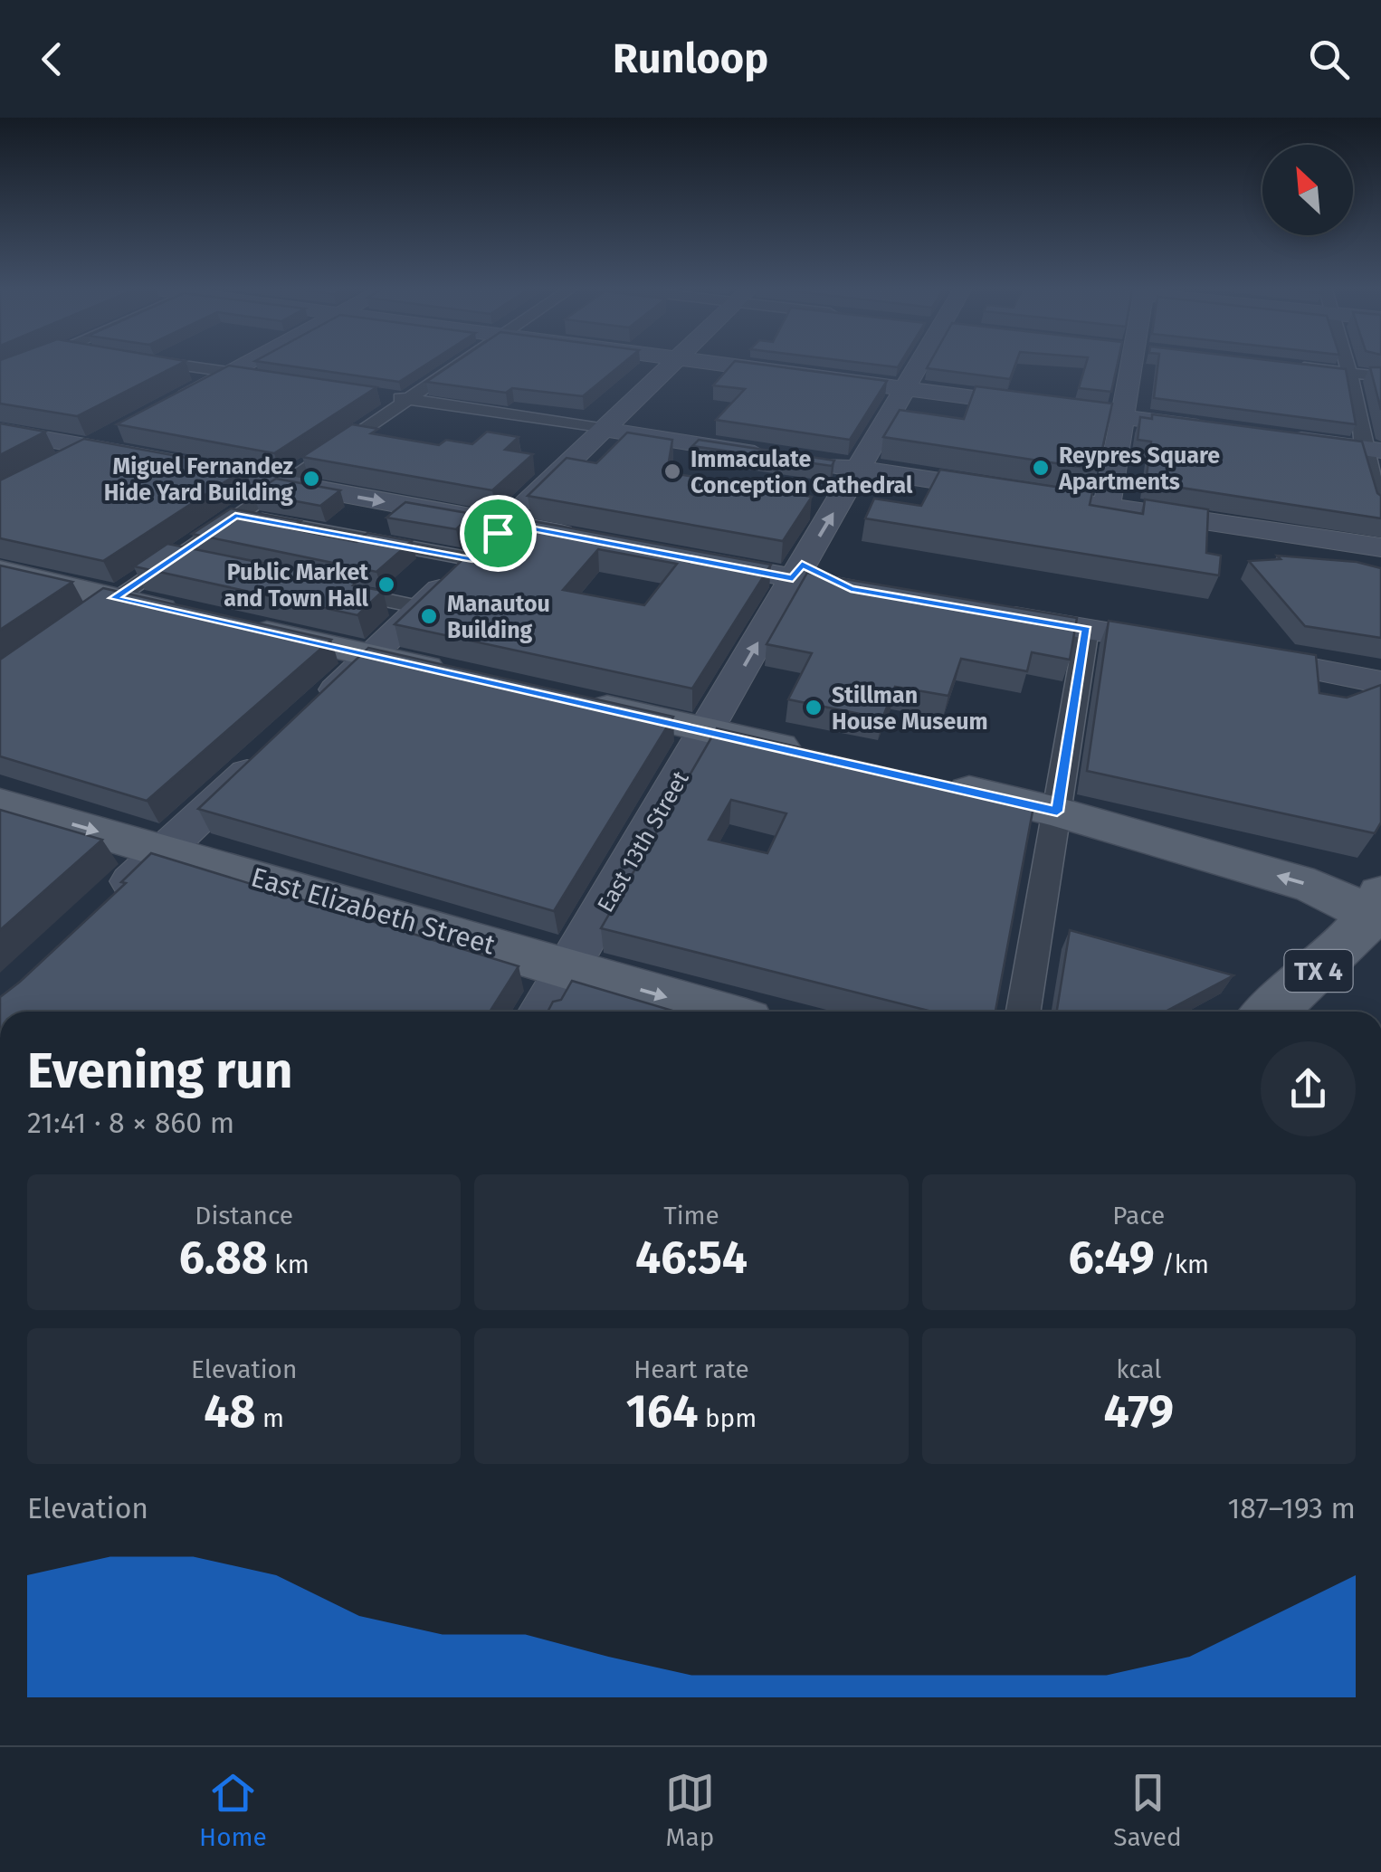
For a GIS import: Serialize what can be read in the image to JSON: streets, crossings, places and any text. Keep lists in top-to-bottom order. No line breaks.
{"streets":{"main road":["East 13th Street","East Elizabeth Street","TX 4"]},"crossings":[["East 13th Street","East Elizabeth Street"]],"places":["Reypres Square Apartments","Immaculate Conception Cathedral","Miguel Fernandez Hide Yard Building","Public Market and Town Hall","Manautou Building","Stillman House Museum"],"north":"top left","page":{"header":"Runloop","heading":["Evening run","21:41 · 8 × 860 m"],"stats":[["Distance","6.88 km"],["Time","46:54"],["Pace","6:49 /km"],["Elevation","48 m"],["Heart rate","164 bpm"],["kcal","479"]],"chart":["Elevation","187–193 m"],"tabs":["Home","Map","Saved"]}}
